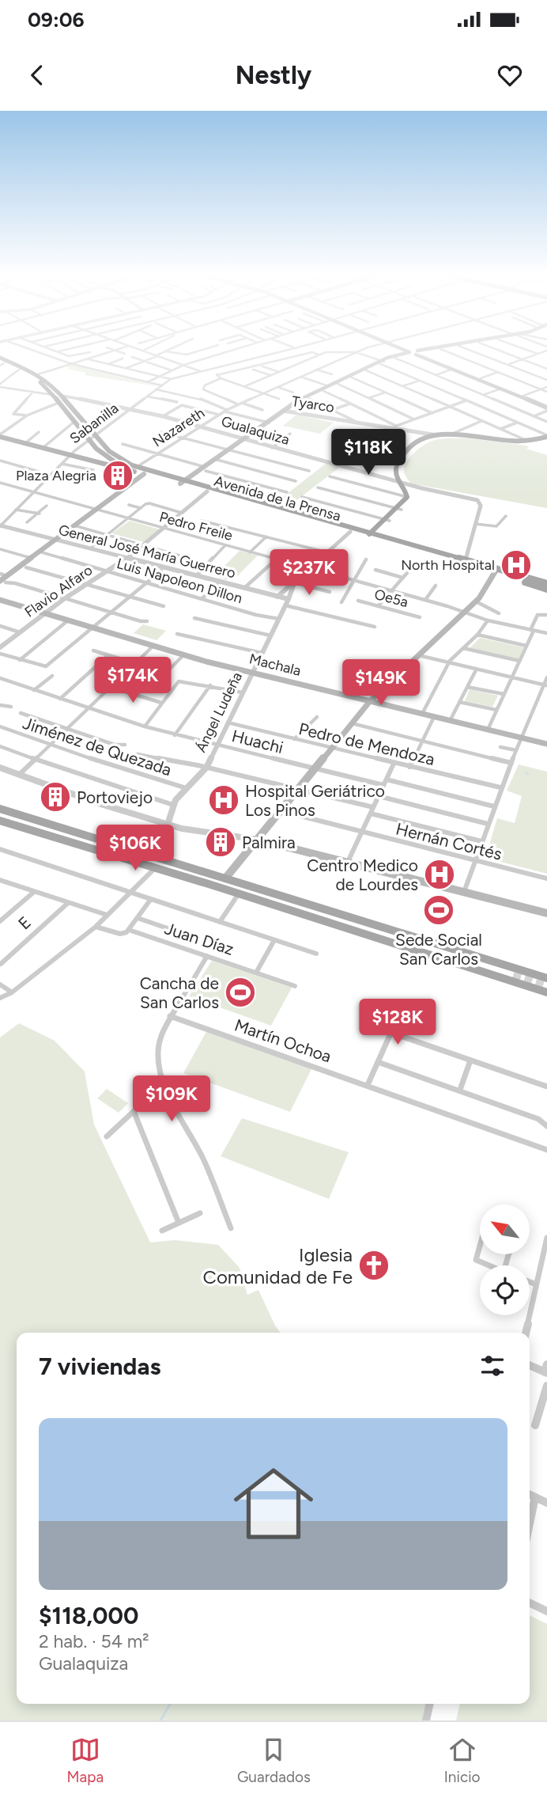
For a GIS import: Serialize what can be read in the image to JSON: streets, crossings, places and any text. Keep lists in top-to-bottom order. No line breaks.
{"streets":{"main road":["Avenida de la Prensa","Machala"],"street":["Tyarco","Sabanilla","Nazareth","Gualaquiza","Pedro Freile","General José María Guerrero","Luis Napoleon Dillon","Flavio Alfaro","Oe5a","Ángel Ludeña","Huachi","Pedro de Mendoza","Jiménez de Quezada","Hernán Cortés","E","Juan Díaz","Martín Ochoa"]},"crossings":[["Sabanilla","Gualaquiza"],["Sabanilla","Pedro Freile"],["Sabanilla","General José María Guerrero"],["Nazareth","Gualaquiza"],["Nazareth","Avenida de la Prensa"],["Gualaquiza","Avenida de la Prensa"],["Avenida de la Prensa","Flavio Alfaro"],["Avenida de la Prensa","Ángel Ludeña"],["Pedro Freile","Flavio Alfaro"],["Pedro Freile","Ángel Ludeña"],["General José María Guerrero","Flavio Alfaro"],["General José María Guerrero","Ángel Ludeña"],["Luis Napoleon Dillon","Flavio Alfaro"],["Luis Napoleon Dillon","Ángel Ludeña"],["Flavio Alfaro","Machala"],["Machala","Ángel Ludeña"],["Ángel Ludeña","Huachi"],["Ángel Ludeña","Pedro de Mendoza"],["Ángel Ludeña","Jiménez de Quezada"]],"places":{"building":["Plaza Alegria","Portoviejo","Palmira"],"hospital":["North Hospital","Hospital Geriátrico Los Pinos","Centro Medico de Lourdes"],"sports":["Sede Social San Carlos","Cancha de San Carlos"],"church":["Iglesia Comunidad de Fe"]},"north":"top left","page":{"status":"09:06","header":"Nestly","price":["$118K","$237K","$174K","$149K","$106K","$128K","$109K"],"heading":"7 viviendas","list":[{"name":"$118,000","note":"2 hab. · 54 m² · Gualaquiza"}],"tabs":["Mapa","Guardados","Inicio"]}}
